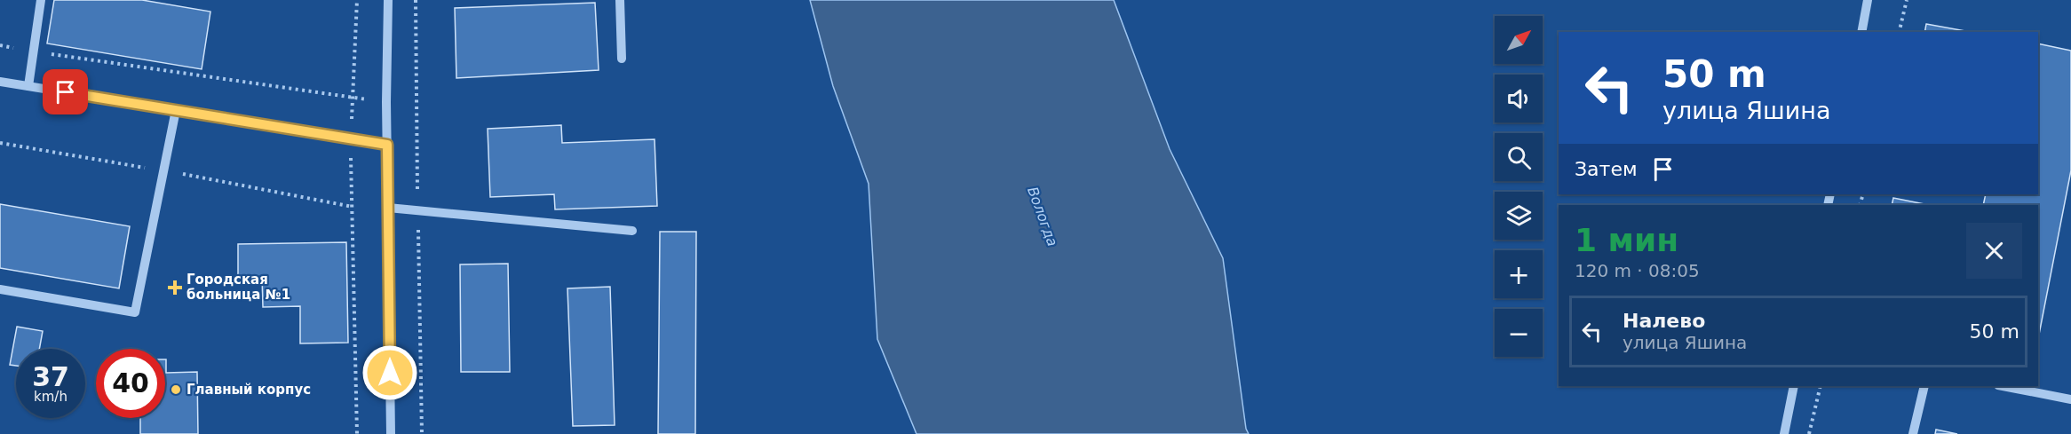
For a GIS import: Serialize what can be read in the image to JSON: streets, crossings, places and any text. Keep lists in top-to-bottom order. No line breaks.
{"water":["Вологда"],"places":{"health":["Городская больница №1"],"other":["Главный корпус"]},"north":"top right","page":{"map_buttons":["+","−"],"turn":["50 m","улица Яшина"],"then":"Затем","heading":["1 мин","120 m · 08:05"],"list":[{"name":"Налево","note":"улица Яшина","value":"50 m"}],"speed":"37 km/h","limit":"40"}}
